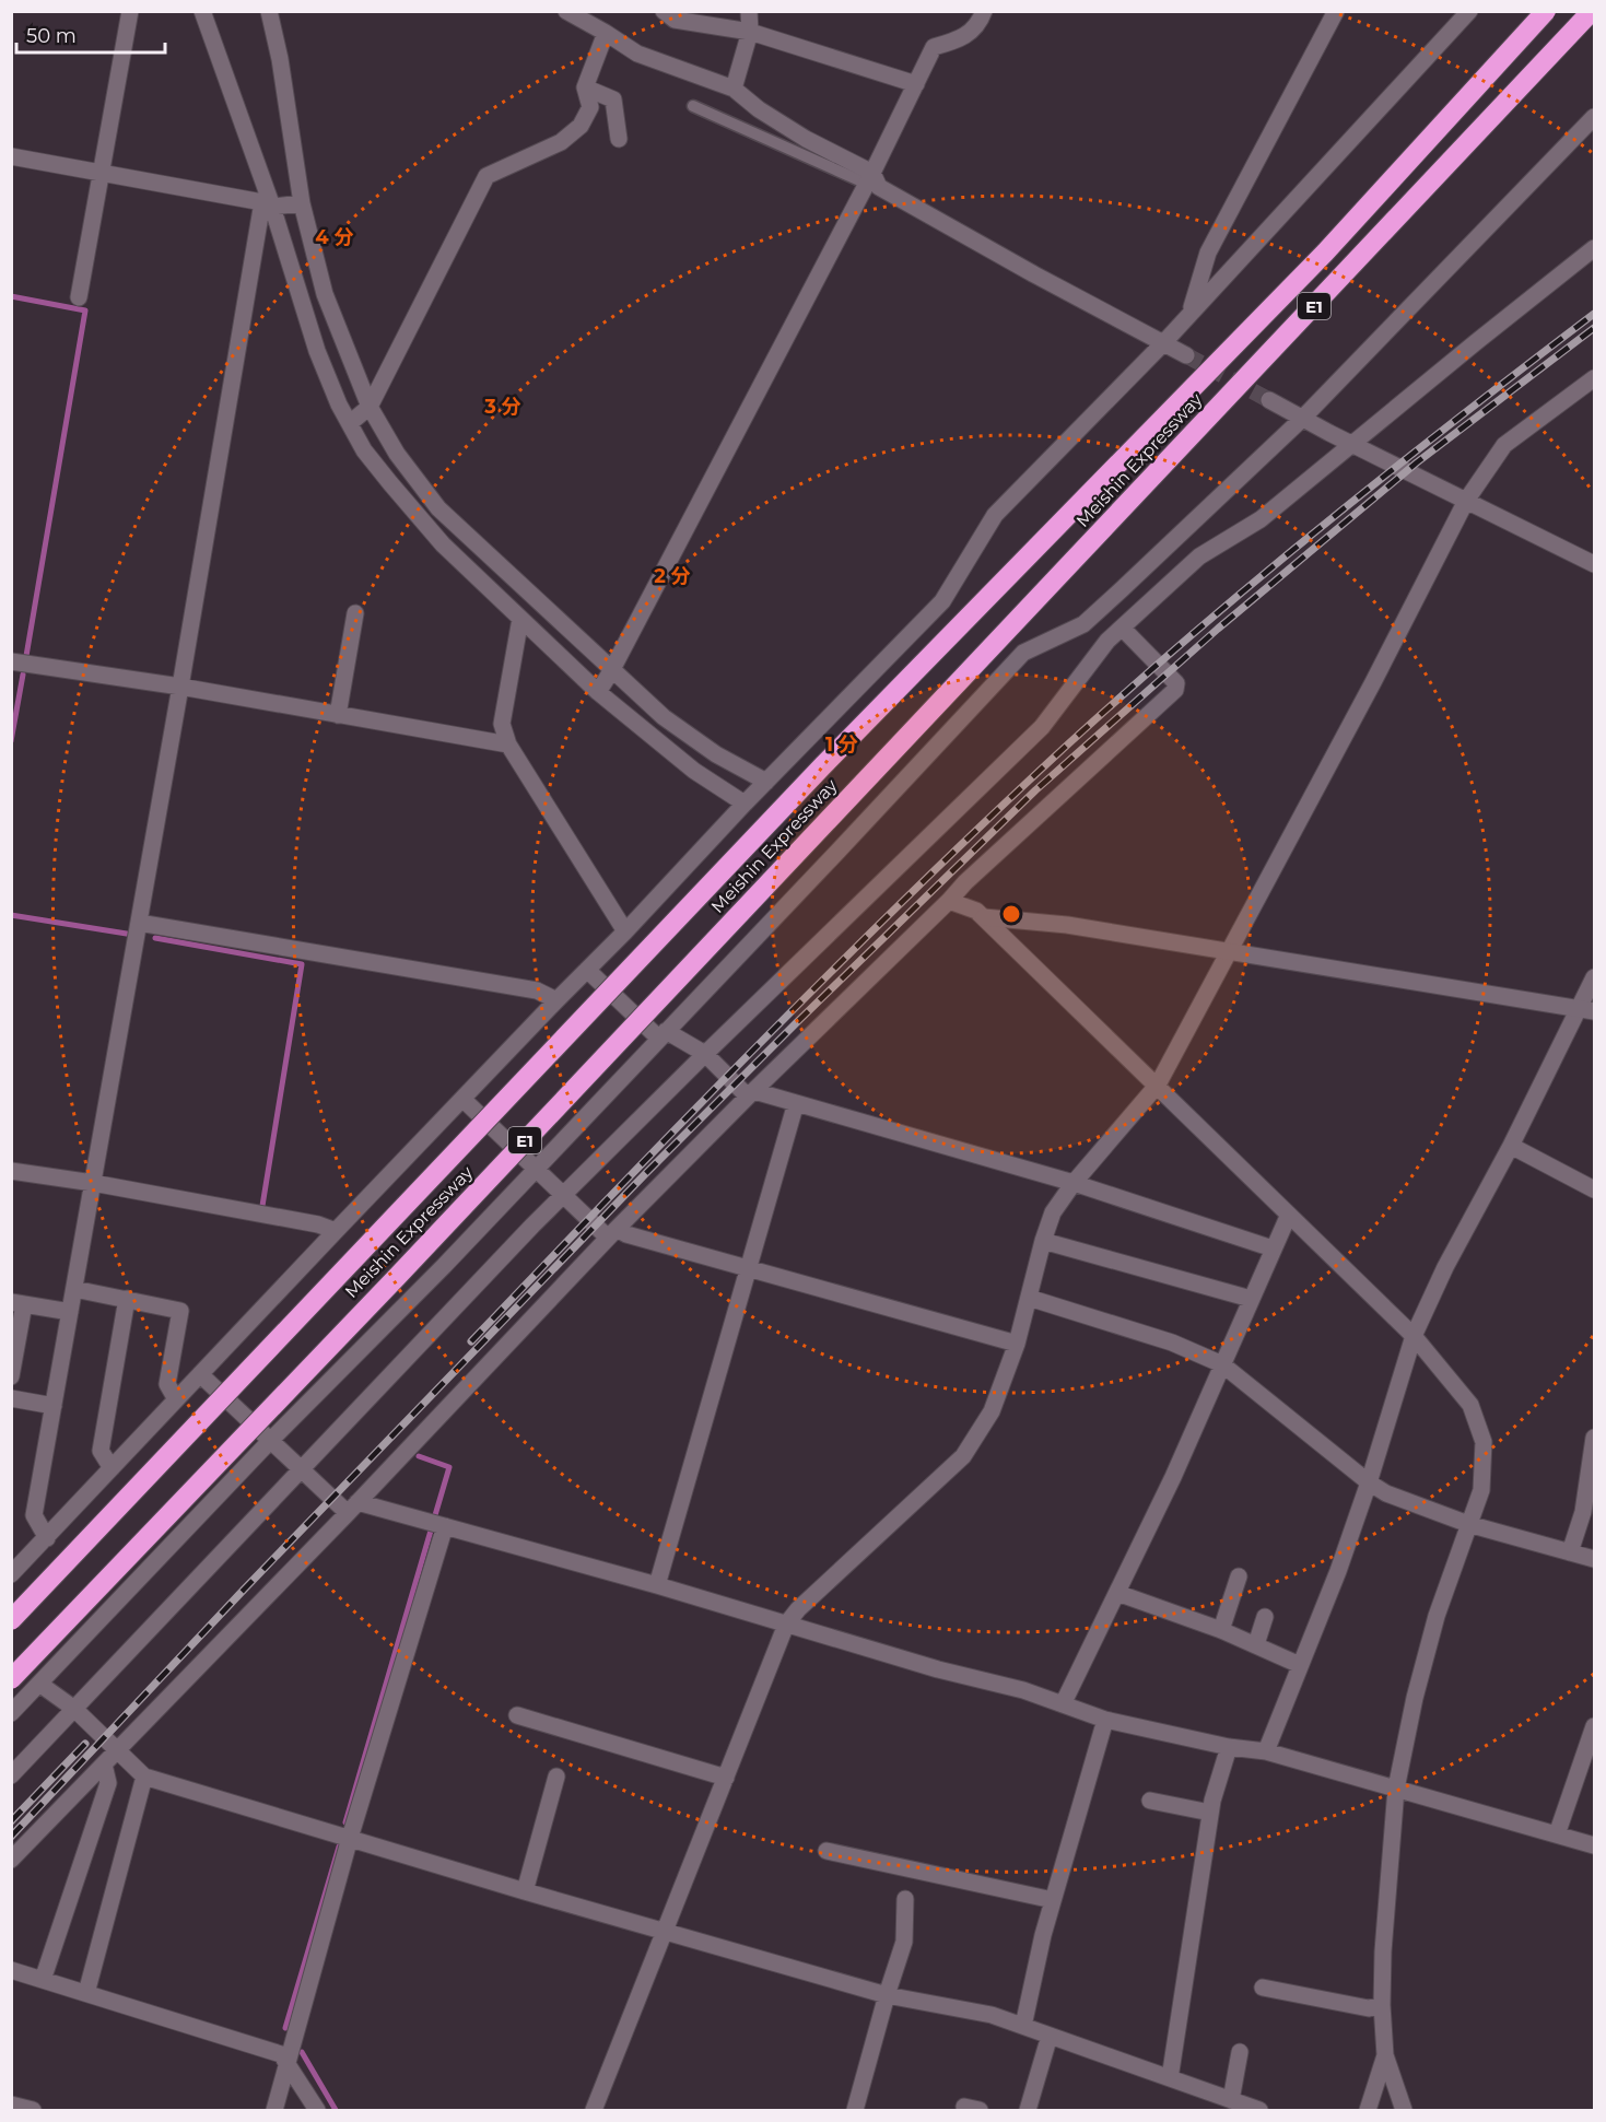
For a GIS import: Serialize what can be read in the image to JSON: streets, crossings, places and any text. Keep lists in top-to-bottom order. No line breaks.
{"streets":{"highway":["E1","Meishin Expressway"]},"scale_bar":"50 m","rings":["4 分","3 分","2 分","1 分"]}
